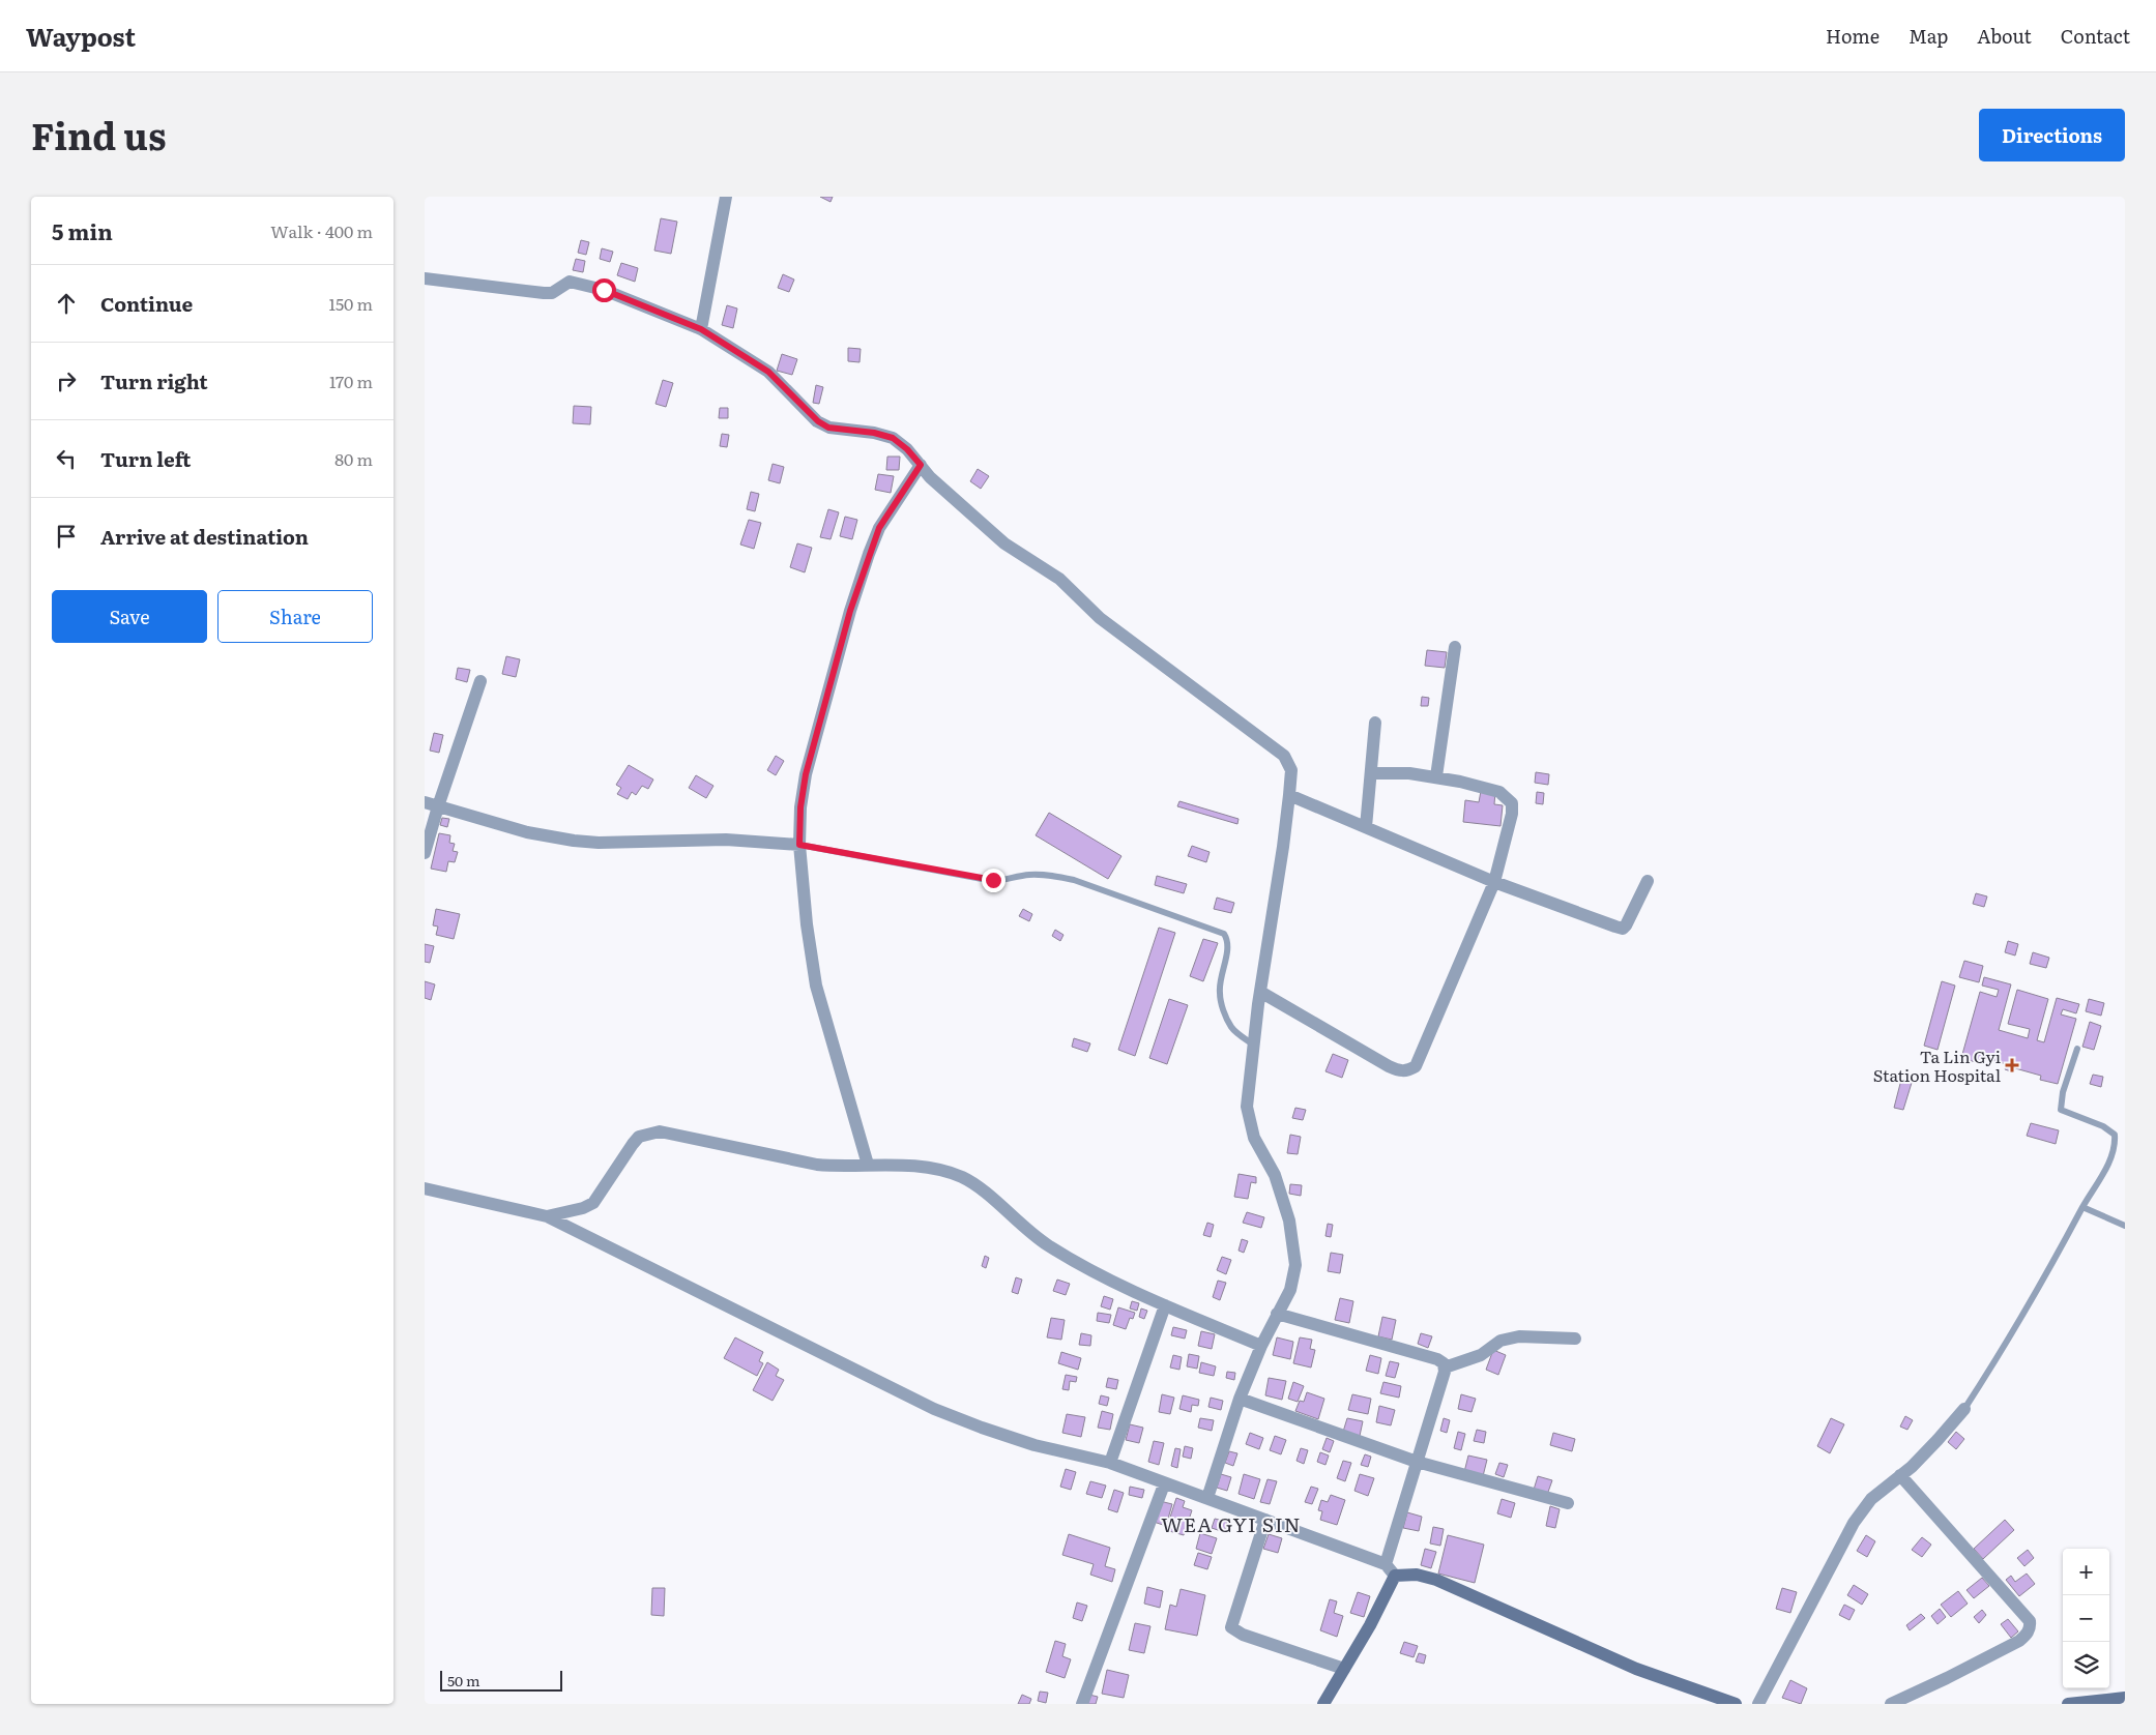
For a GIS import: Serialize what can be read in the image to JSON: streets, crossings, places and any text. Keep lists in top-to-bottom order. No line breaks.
{"districts":["WEA GYI SIN"],"places":{"health":["Ta Lin Gyi Station Hospital"]},"scale_bar":"50 m","page":{"header":"Waypost","nav":["Home","Map","About","Contact"],"title":"Find us","buttons":["Directions",["Save","Share"]],"heading":["5 min","Walk · 400 m"],"list":[["Continue","150 m"],["Turn right","170 m"],["Turn left","80 m"],"Arrive at destination"],"map_buttons":["+","−"],"scale":"50 m"}}
